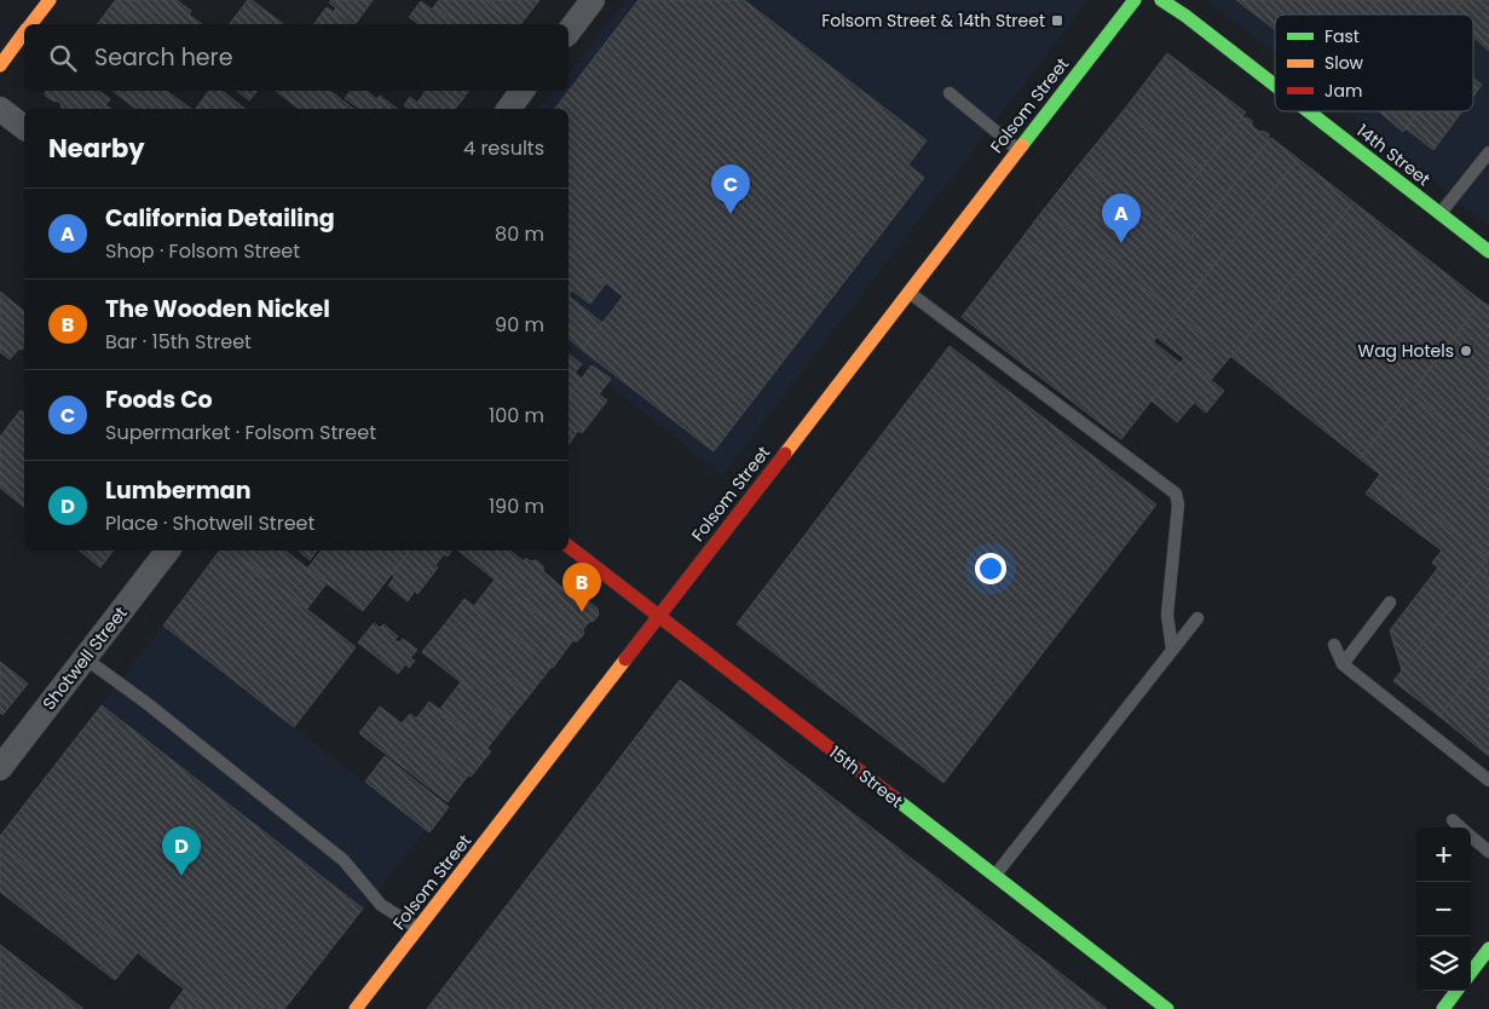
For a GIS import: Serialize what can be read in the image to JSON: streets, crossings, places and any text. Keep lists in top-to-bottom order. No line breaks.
{"streets":{"street":["Folsom Street","14th Street","Shotwell Street","15th Street"]},"crossings":[["Folsom Street","15th Street"]],"places":{"transit":["Folsom Street & 14th Street"],"other":["Wag Hotels"]},"legend":["Fast","Slow","Jam"],"page":{"search":"Search here","heading":["Nearby","4 results"],"pins":["C","A","B","D"],"list":[{"mark":"A","name":"California Detailing","note":"Shop · Folsom Street","value":"80 m"},{"mark":"B","name":"The Wooden Nickel","note":"Bar · 15th Street","value":"90 m"},{"mark":"C","name":"Foods Co","note":"Supermarket · Folsom Street","value":"100 m"},{"mark":"D","name":"Lumberman","note":"Place · Shotwell Street","value":"190 m"}],"map_buttons":["+","−"]}}
